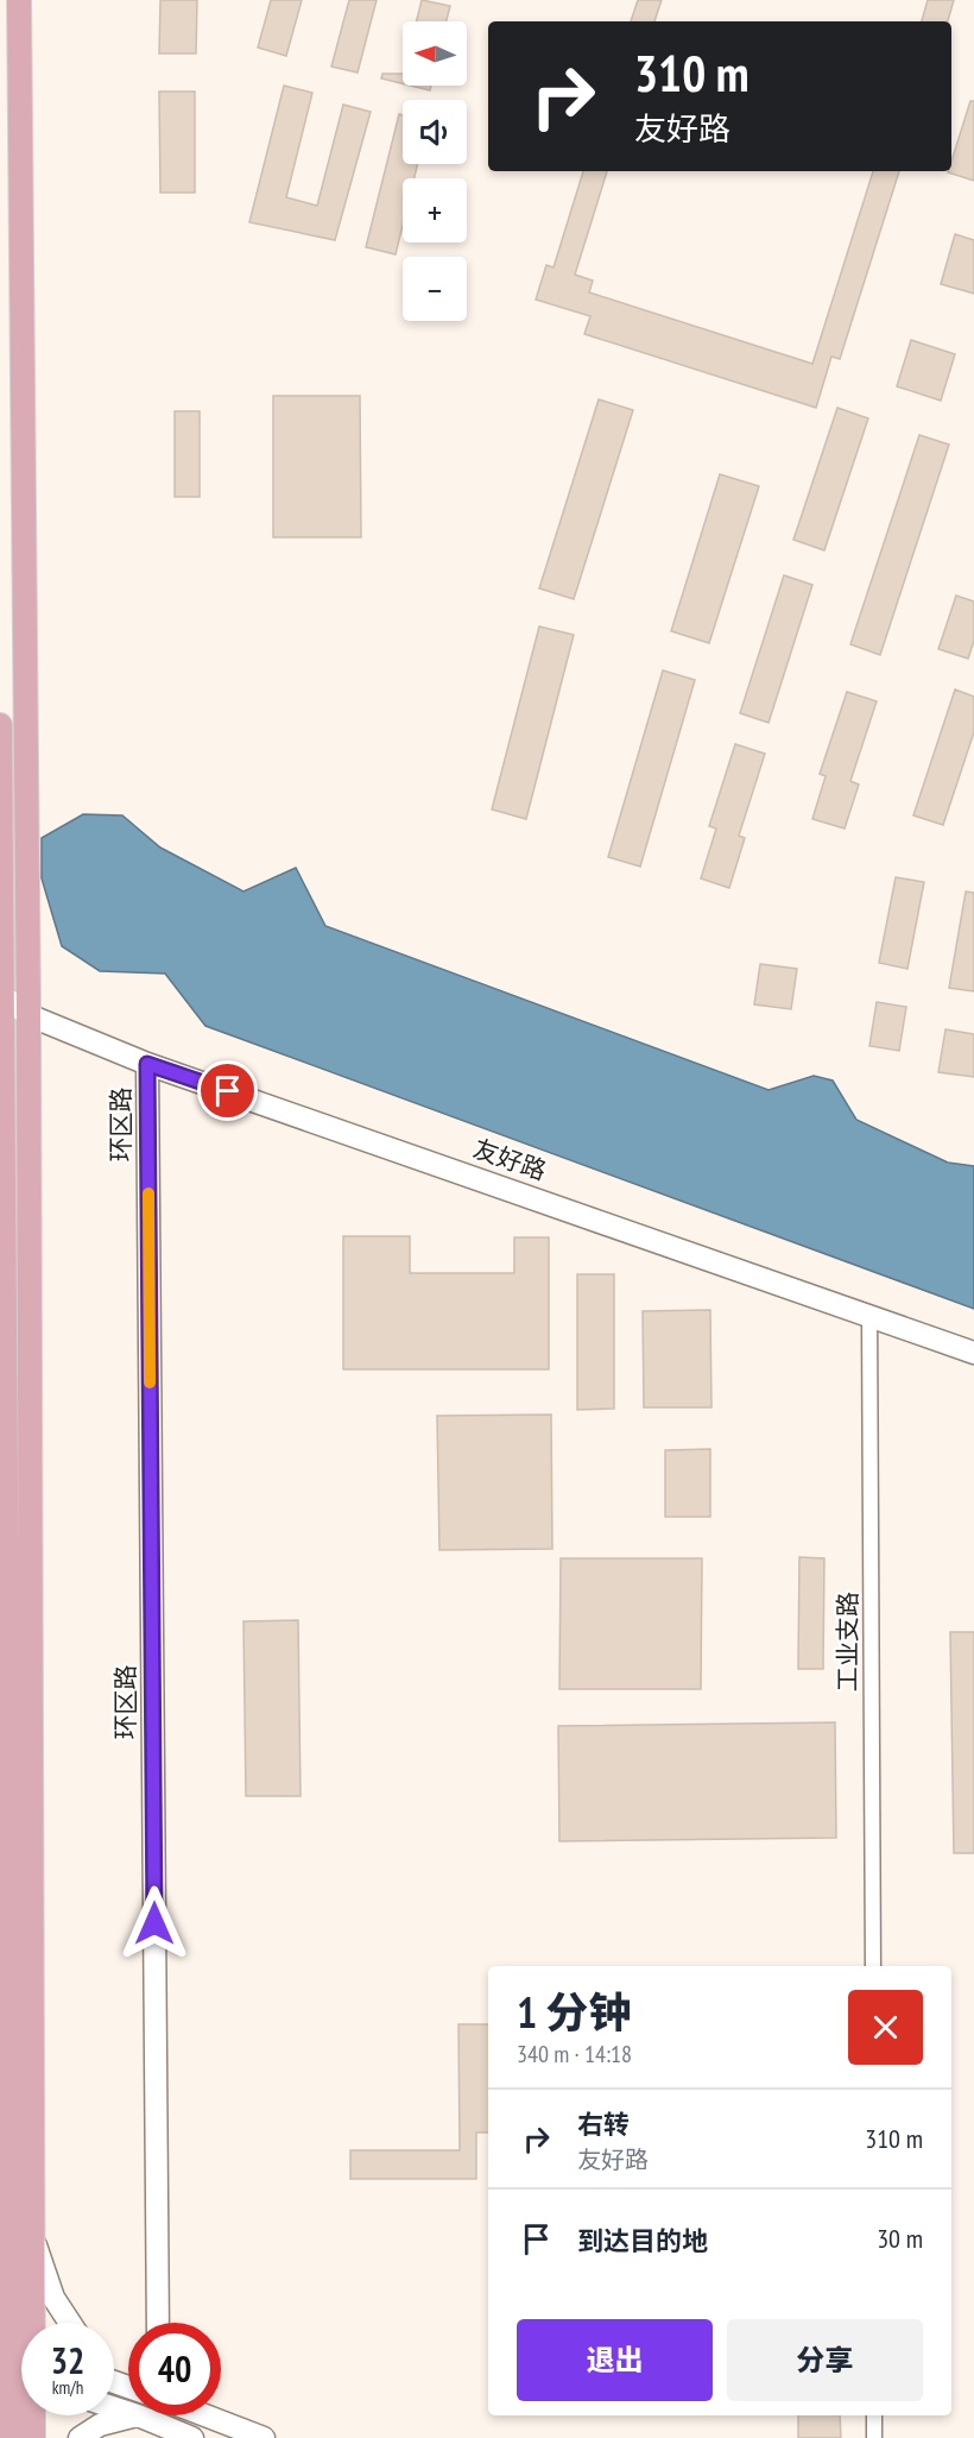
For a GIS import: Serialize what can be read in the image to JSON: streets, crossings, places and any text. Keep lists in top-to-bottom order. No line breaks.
{"streets":{"street":["环区路","友好路","工业支路"]},"crossings":[["环区路","友好路"],["友好路","工业支路"]],"north":"left","page":{"map_buttons":["+","−"],"turn":["310 m","友好路"],"heading":["1 分钟","340 m · 14:18"],"list":[{"name":"右转","note":"友好路","value":"310 m"},{"name":"到达目的地","value":"30 m"}],"buttons":["退出","分享"],"speed":"32 km/h","limit":"40"}}
